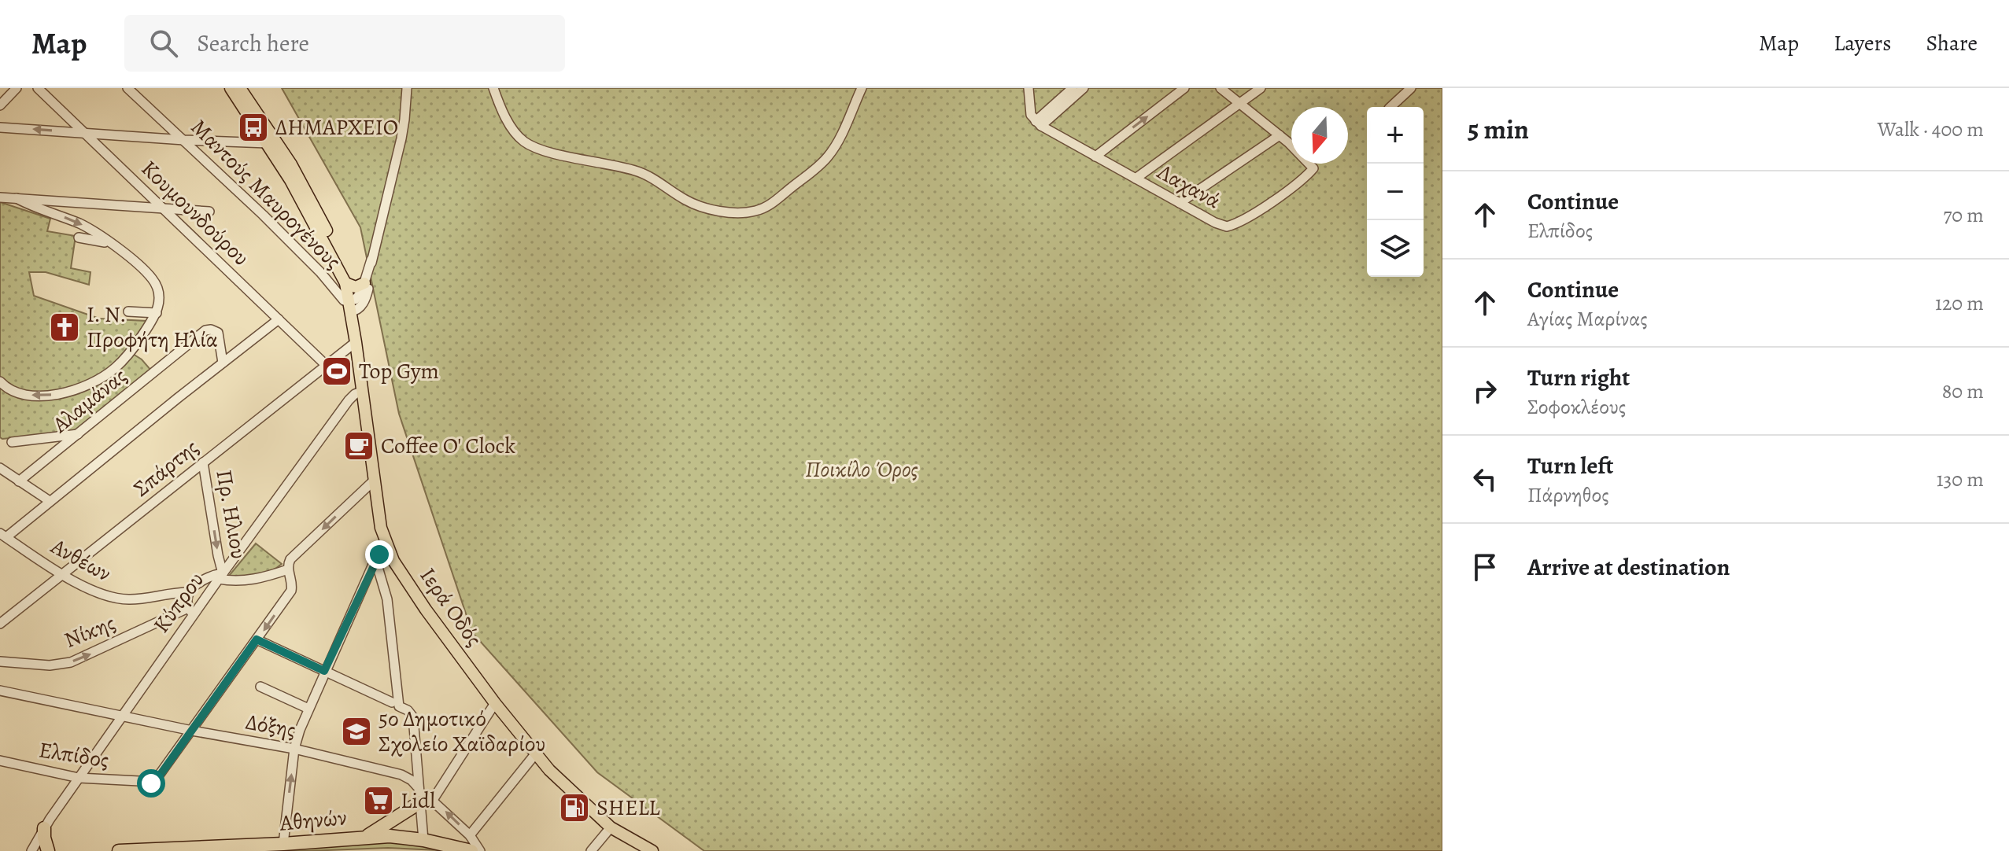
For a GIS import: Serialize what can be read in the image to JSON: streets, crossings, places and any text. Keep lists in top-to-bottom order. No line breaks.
{"streets":{"highway":["Αθηνών"],"main road":["Ιερά Οδός"],"street":["Λαχανά","Μαντούς Μαυρογένους","Κουμουνδούρου","Αλαμάνας","Σπάρτης","Πρ. Ηλιου","Ανθέων","Κύπρου","Νίκης","Δόξης","Ελπίδος"]},"crossings":[["Μαντούς Μαυρογένους","Ιερά Οδός"],["Κουμουνδούρου","Σπάρτης"],["Σπάρτης","Πρ. Ηλιου"],["Σπάρτης","Ανθέων"],["Σπάρτης","Ιερά Οδός"],["Πρ. Ηλιου","Ανθέων"],["Πρ. Ηλιου","Κύπρου"],["Ανθέων","Κύπρου"],["Κύπρου","Ιερά Οδός"],["Κύπρου","Νίκης"],["Κύπρου","Δόξης"],["Κύπρου","Ελπίδος"],["Δόξης","Ελπίδος"]],"one_way":["Πρ. Ηλιου","Νίκης"],"parks":["Ποικίλο Όρος"],"places":{"bus stop":["ΔΗΜΑΡΧΕΙΟ"],"church":["Ι. Ν. Προφήτη Ηλία"],"sports":["Top Gym"],"cafe":["Coffee O' Clock"],"school or university":["5ο Δημοτικό Σχολείο Χαϊδαρίου"],"supermarket":["Lidl"],"fuel station":["SHELL"]},"north":"bottom","page":{"header":"Map","search":"Search here","nav":["Map","Layers","Share"],"heading":["5 min","Walk · 400 m"],"map_buttons":["+","−"],"list":[["Continue","Ελπίδος","70 m"],["Continue","Αγίας Μαρίνας","120 m"],["Turn right","Σοφοκλέους","80 m"],["Turn left","Πάρνηθος","130 m"],"Arrive at destination"]}}
